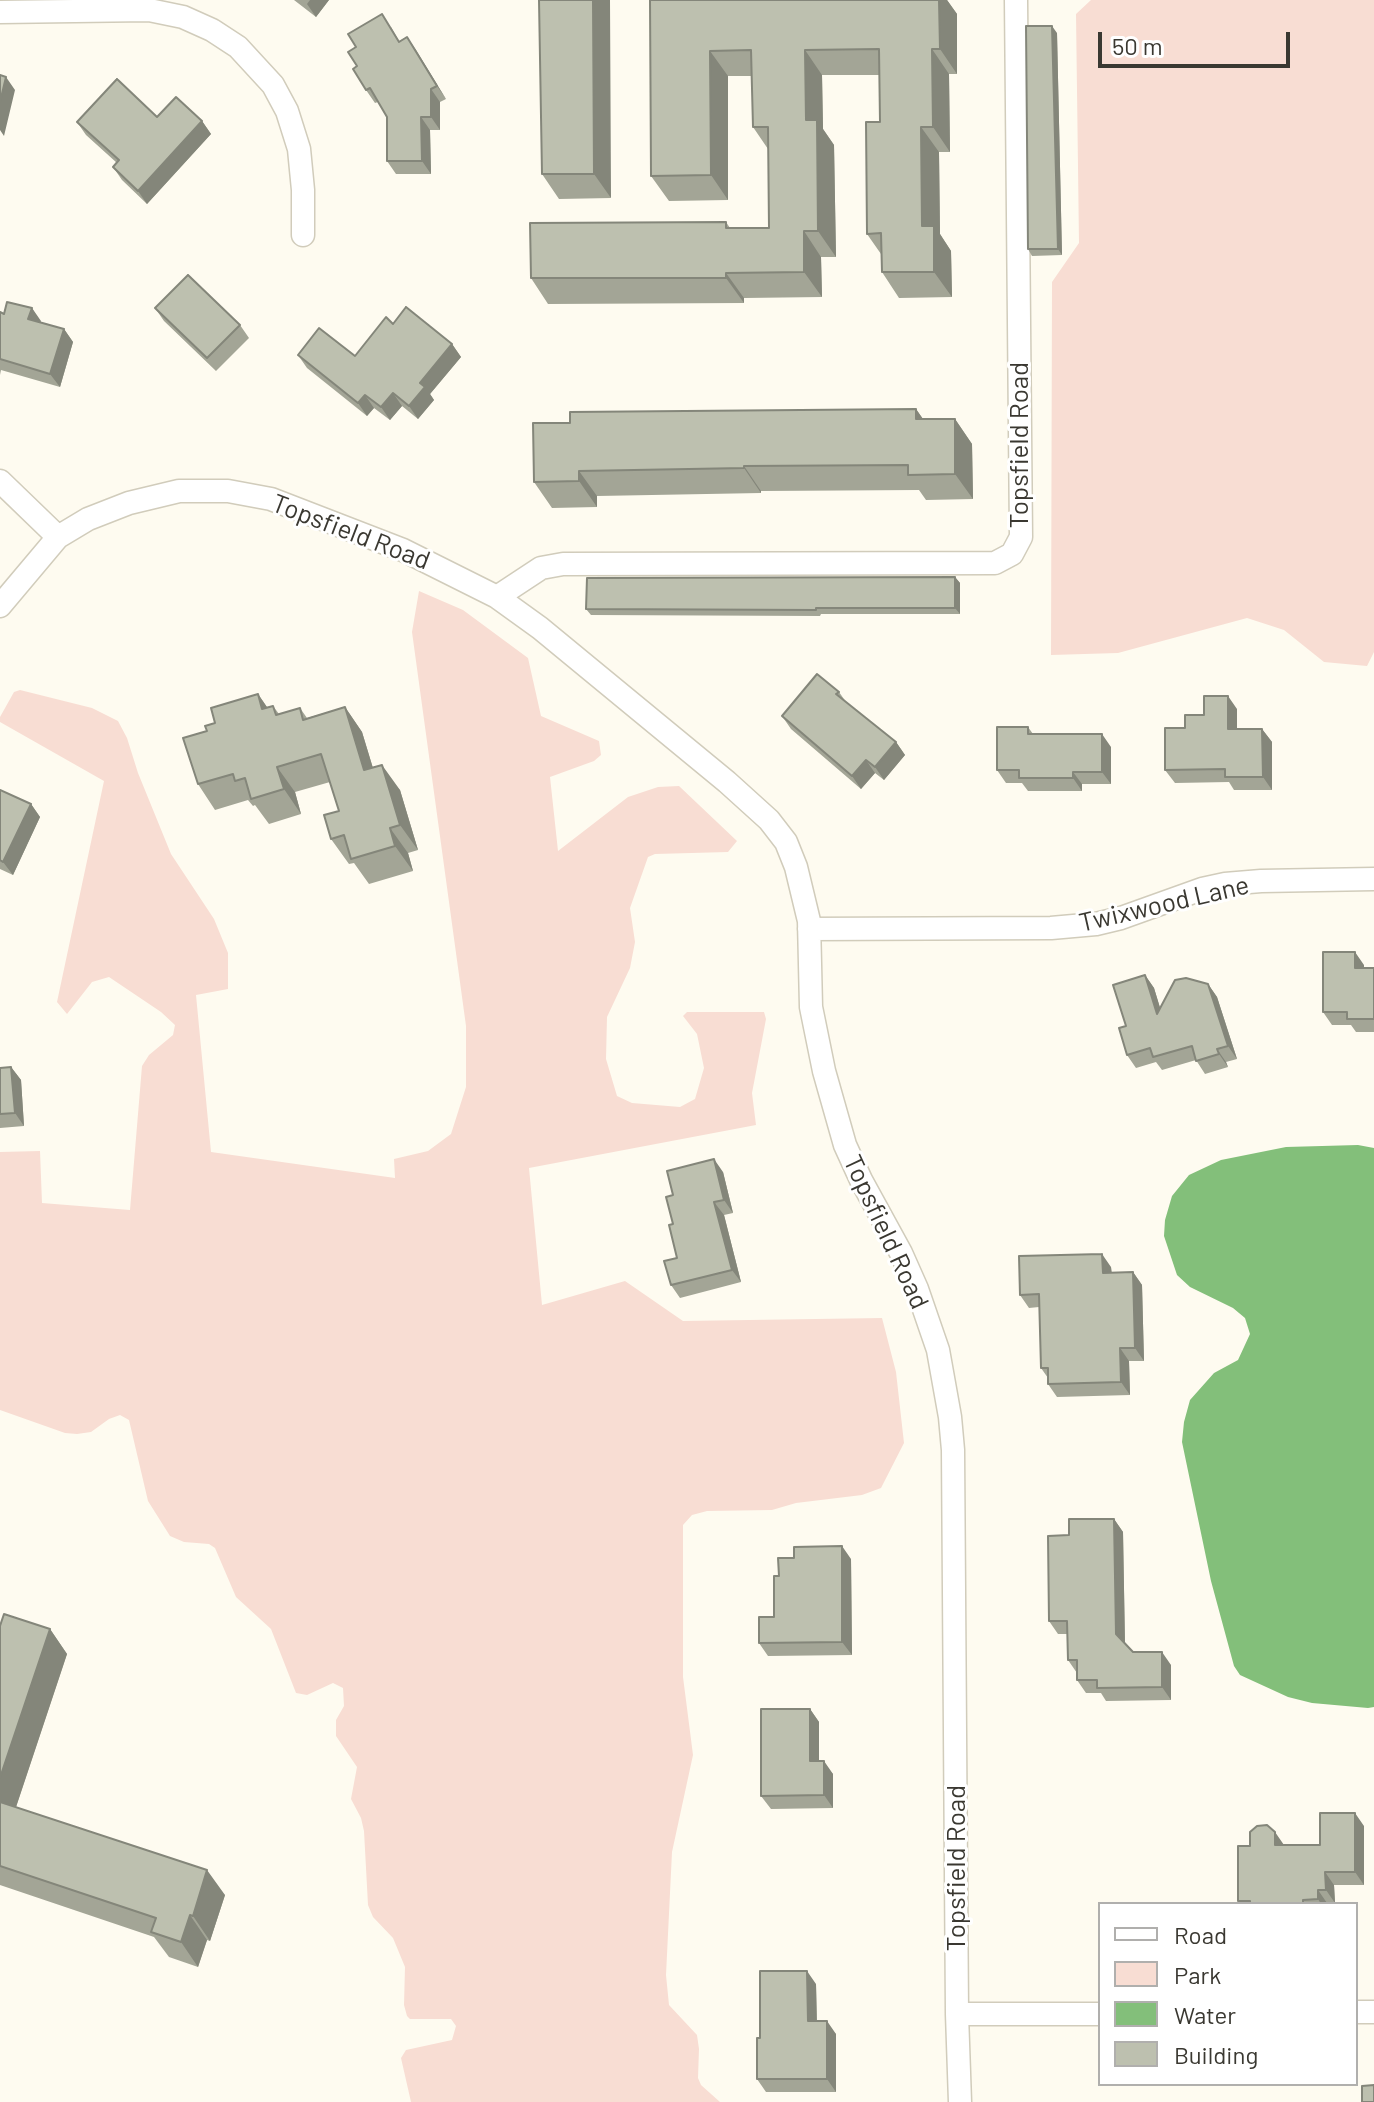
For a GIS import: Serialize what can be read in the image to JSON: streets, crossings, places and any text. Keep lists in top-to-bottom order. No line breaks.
{"streets":{"street":["Topsfield Road","Twixwood Lane"]},"crossings":[["Topsfield Road","Twixwood Lane"]],"legend":["Road","Park","Water","Building"],"scale_bar":"50 m"}
